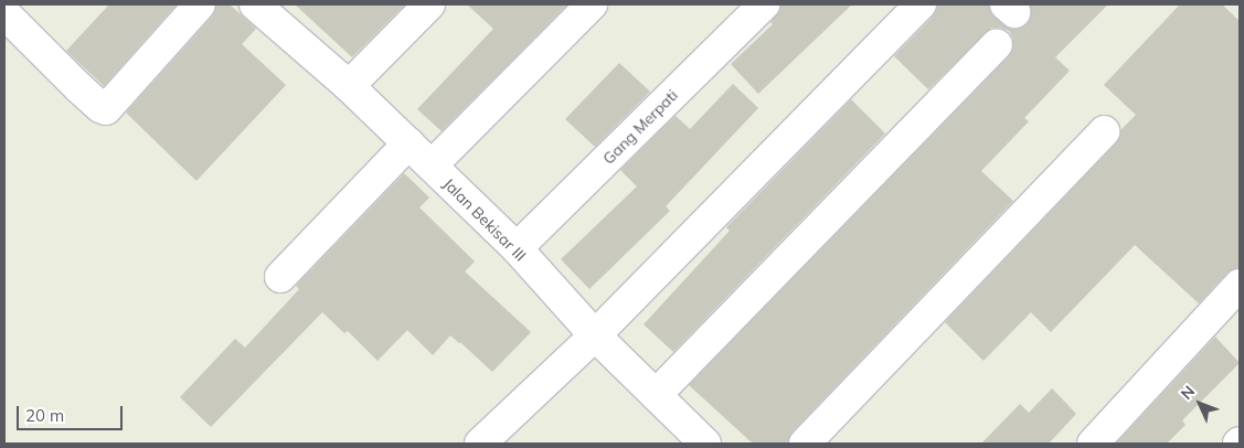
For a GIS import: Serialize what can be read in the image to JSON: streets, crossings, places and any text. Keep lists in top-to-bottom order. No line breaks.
{"streets":{"street":["Gang Merpati","Jalan Bekisar III"]},"crossings":[["Gang Merpati","Jalan Bekisar III"]],"scale_bar":"20 m","north":"top left"}
